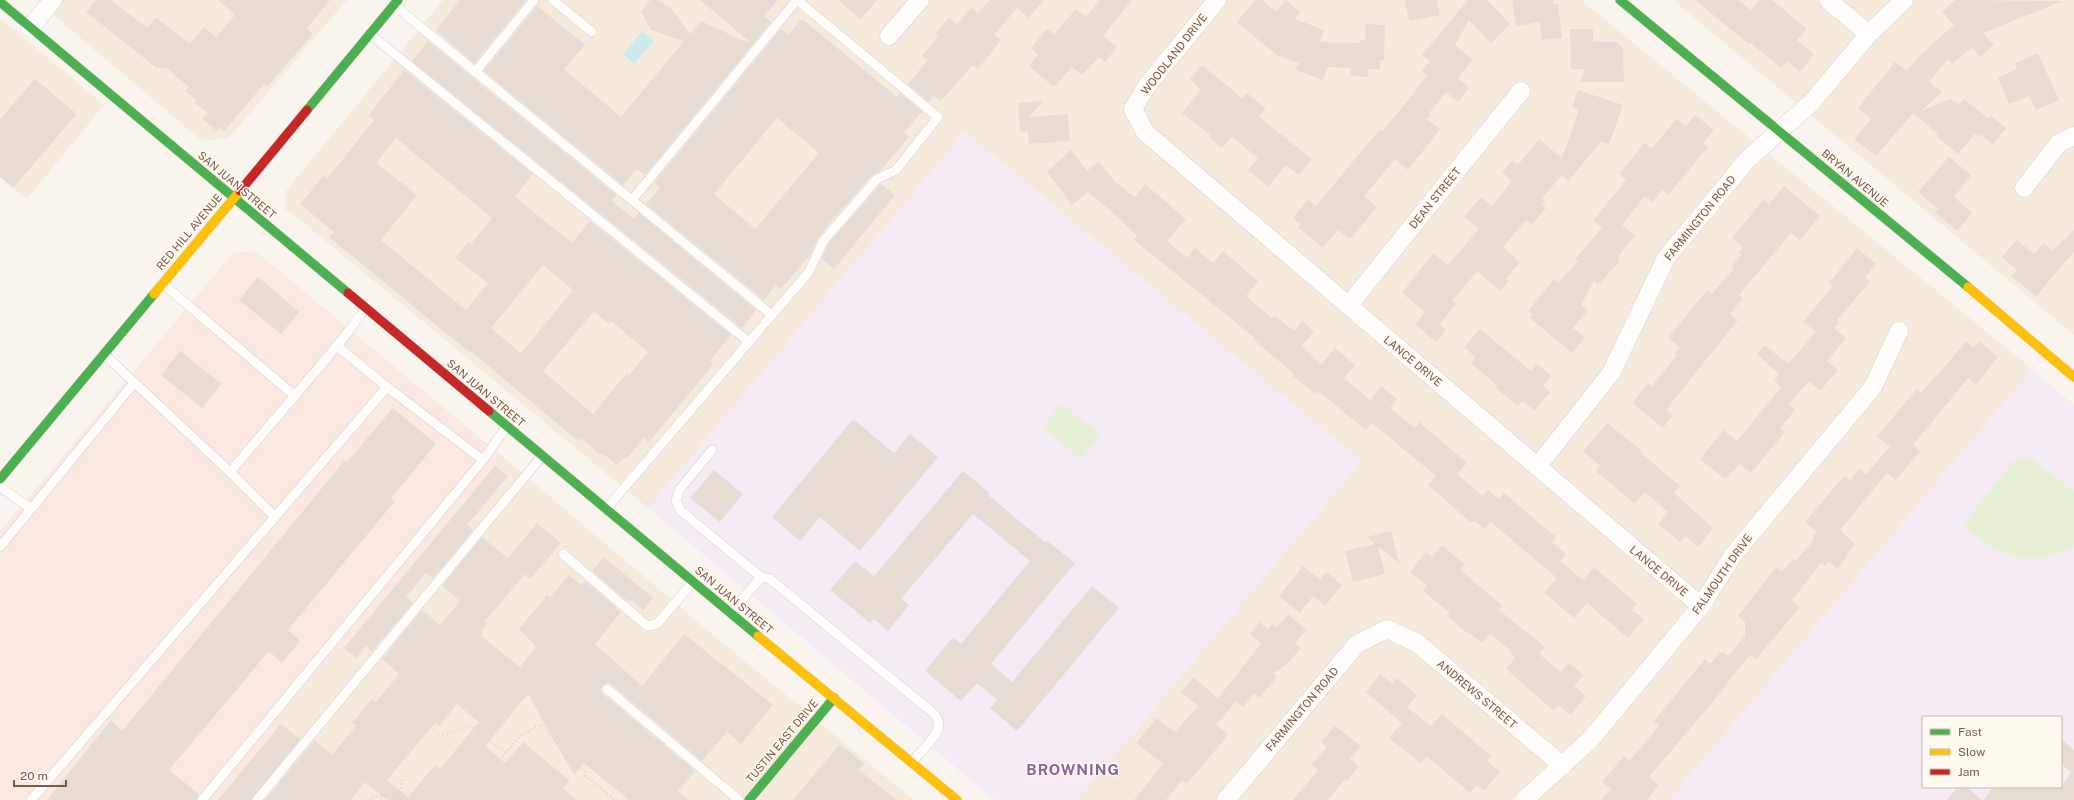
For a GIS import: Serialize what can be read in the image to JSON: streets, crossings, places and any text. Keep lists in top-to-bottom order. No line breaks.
{"streets":{"main road":["BRYAN AVENUE","SAN JUAN STREET","RED HILL AVENUE","TUSTIN EAST DRIVE"],"street":["WOODLAND DRIVE","DEAN STREET","FARMINGTON ROAD","LANCE DRIVE","FALMOUTH DRIVE","ANDREWS STREET"]},"crossings":[["WOODLAND DRIVE","LANCE DRIVE"],["BRYAN AVENUE","FARMINGTON ROAD"],["SAN JUAN STREET","RED HILL AVENUE"],["SAN JUAN STREET","TUSTIN EAST DRIVE"],["DEAN STREET","LANCE DRIVE"],["FARMINGTON ROAD","LANCE DRIVE"],["FARMINGTON ROAD","ANDREWS STREET"],["LANCE DRIVE","FALMOUTH DRIVE"],["FALMOUTH DRIVE","ANDREWS STREET"]],"districts":["BROWNING"],"legend":["Fast","Slow","Jam"],"scale_bar":"20 m"}
